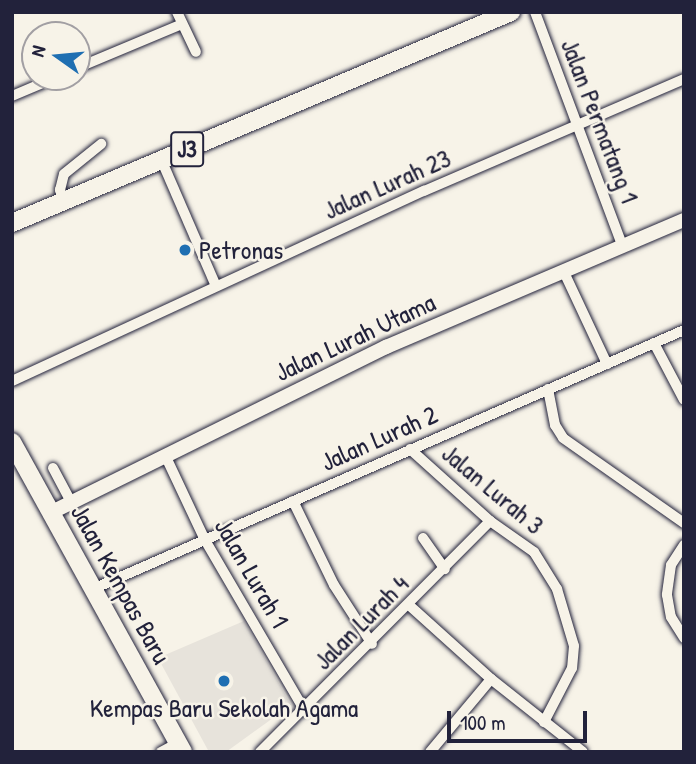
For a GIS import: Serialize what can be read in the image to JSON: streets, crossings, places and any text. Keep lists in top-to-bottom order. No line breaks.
{"streets":{"main road":["J3","Jalan Kempas Baru"],"street":["Jalan Permatang 1","Jalan Lurah 23","Jalan Lurah Utama","Jalan Lurah 2","Jalan Lurah 3","Jalan Lurah 1","Jalan Lurah 4"]},"crossings":[["Jalan Permatang 1","Jalan Lurah 23"],["Jalan Permatang 1","Jalan Lurah Utama"],["Jalan Lurah Utama","Jalan Lurah 1"],["Jalan Lurah Utama","Jalan Kempas Baru"],["Jalan Lurah 2","Jalan Lurah 3"],["Jalan Lurah 2","Jalan Lurah 1"],["Jalan Lurah 2","Jalan Kempas Baru"],["Jalan Lurah 3","Jalan Lurah 4"],["Jalan Lurah 1","Jalan Lurah 4"]],"places":["Petronas","Kempas Baru Sekolah Agama"],"scale_bar":"100 m","north":"left"}
